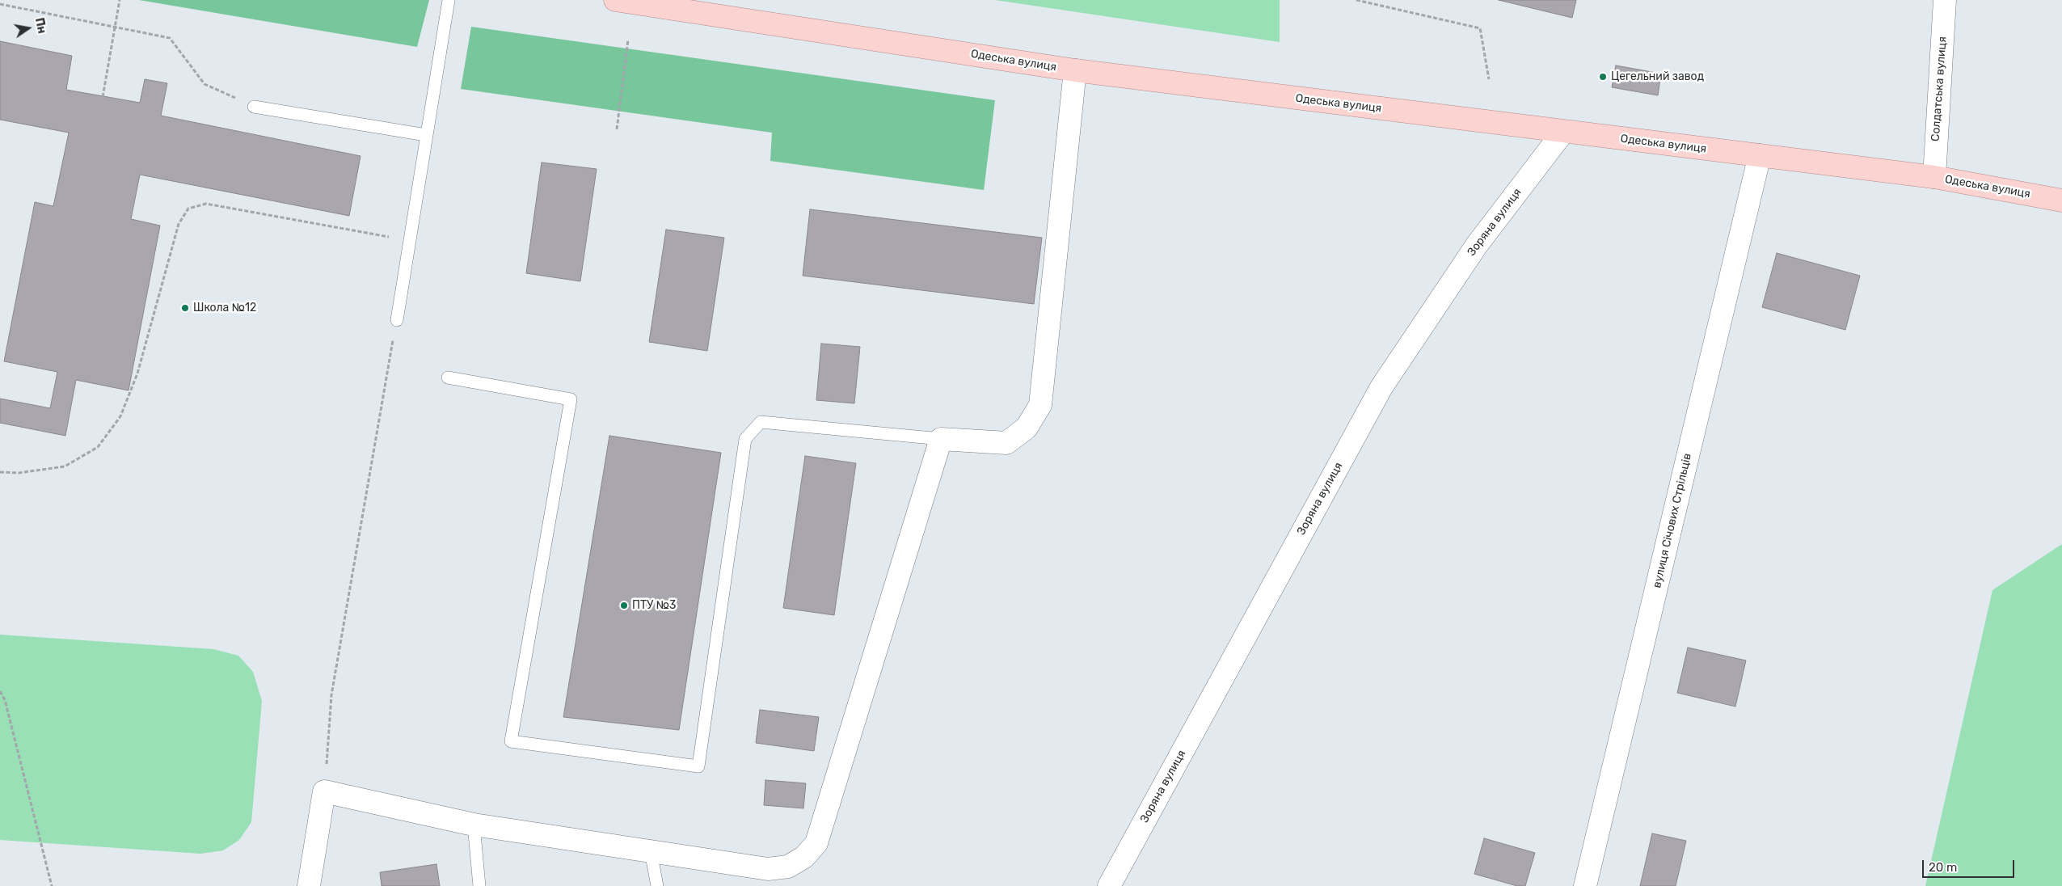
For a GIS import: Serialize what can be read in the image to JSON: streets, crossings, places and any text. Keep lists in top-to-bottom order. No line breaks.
{"streets":{"main road":["Одеська вулиця"],"street":["Солдатська вулиця","Зоряна вулиця","вулиця Січових Стрільців"]},"crossings":[["Одеська вулиця","Солдатська вулиця"],["Одеська вулиця","Зоряна вулиця"],["Одеська вулиця","вулиця Січових Стрільців"]],"places":["Цегельний завод","Школа №12","ПТУ №3"],"scale_bar":"20 m","north":"right"}
